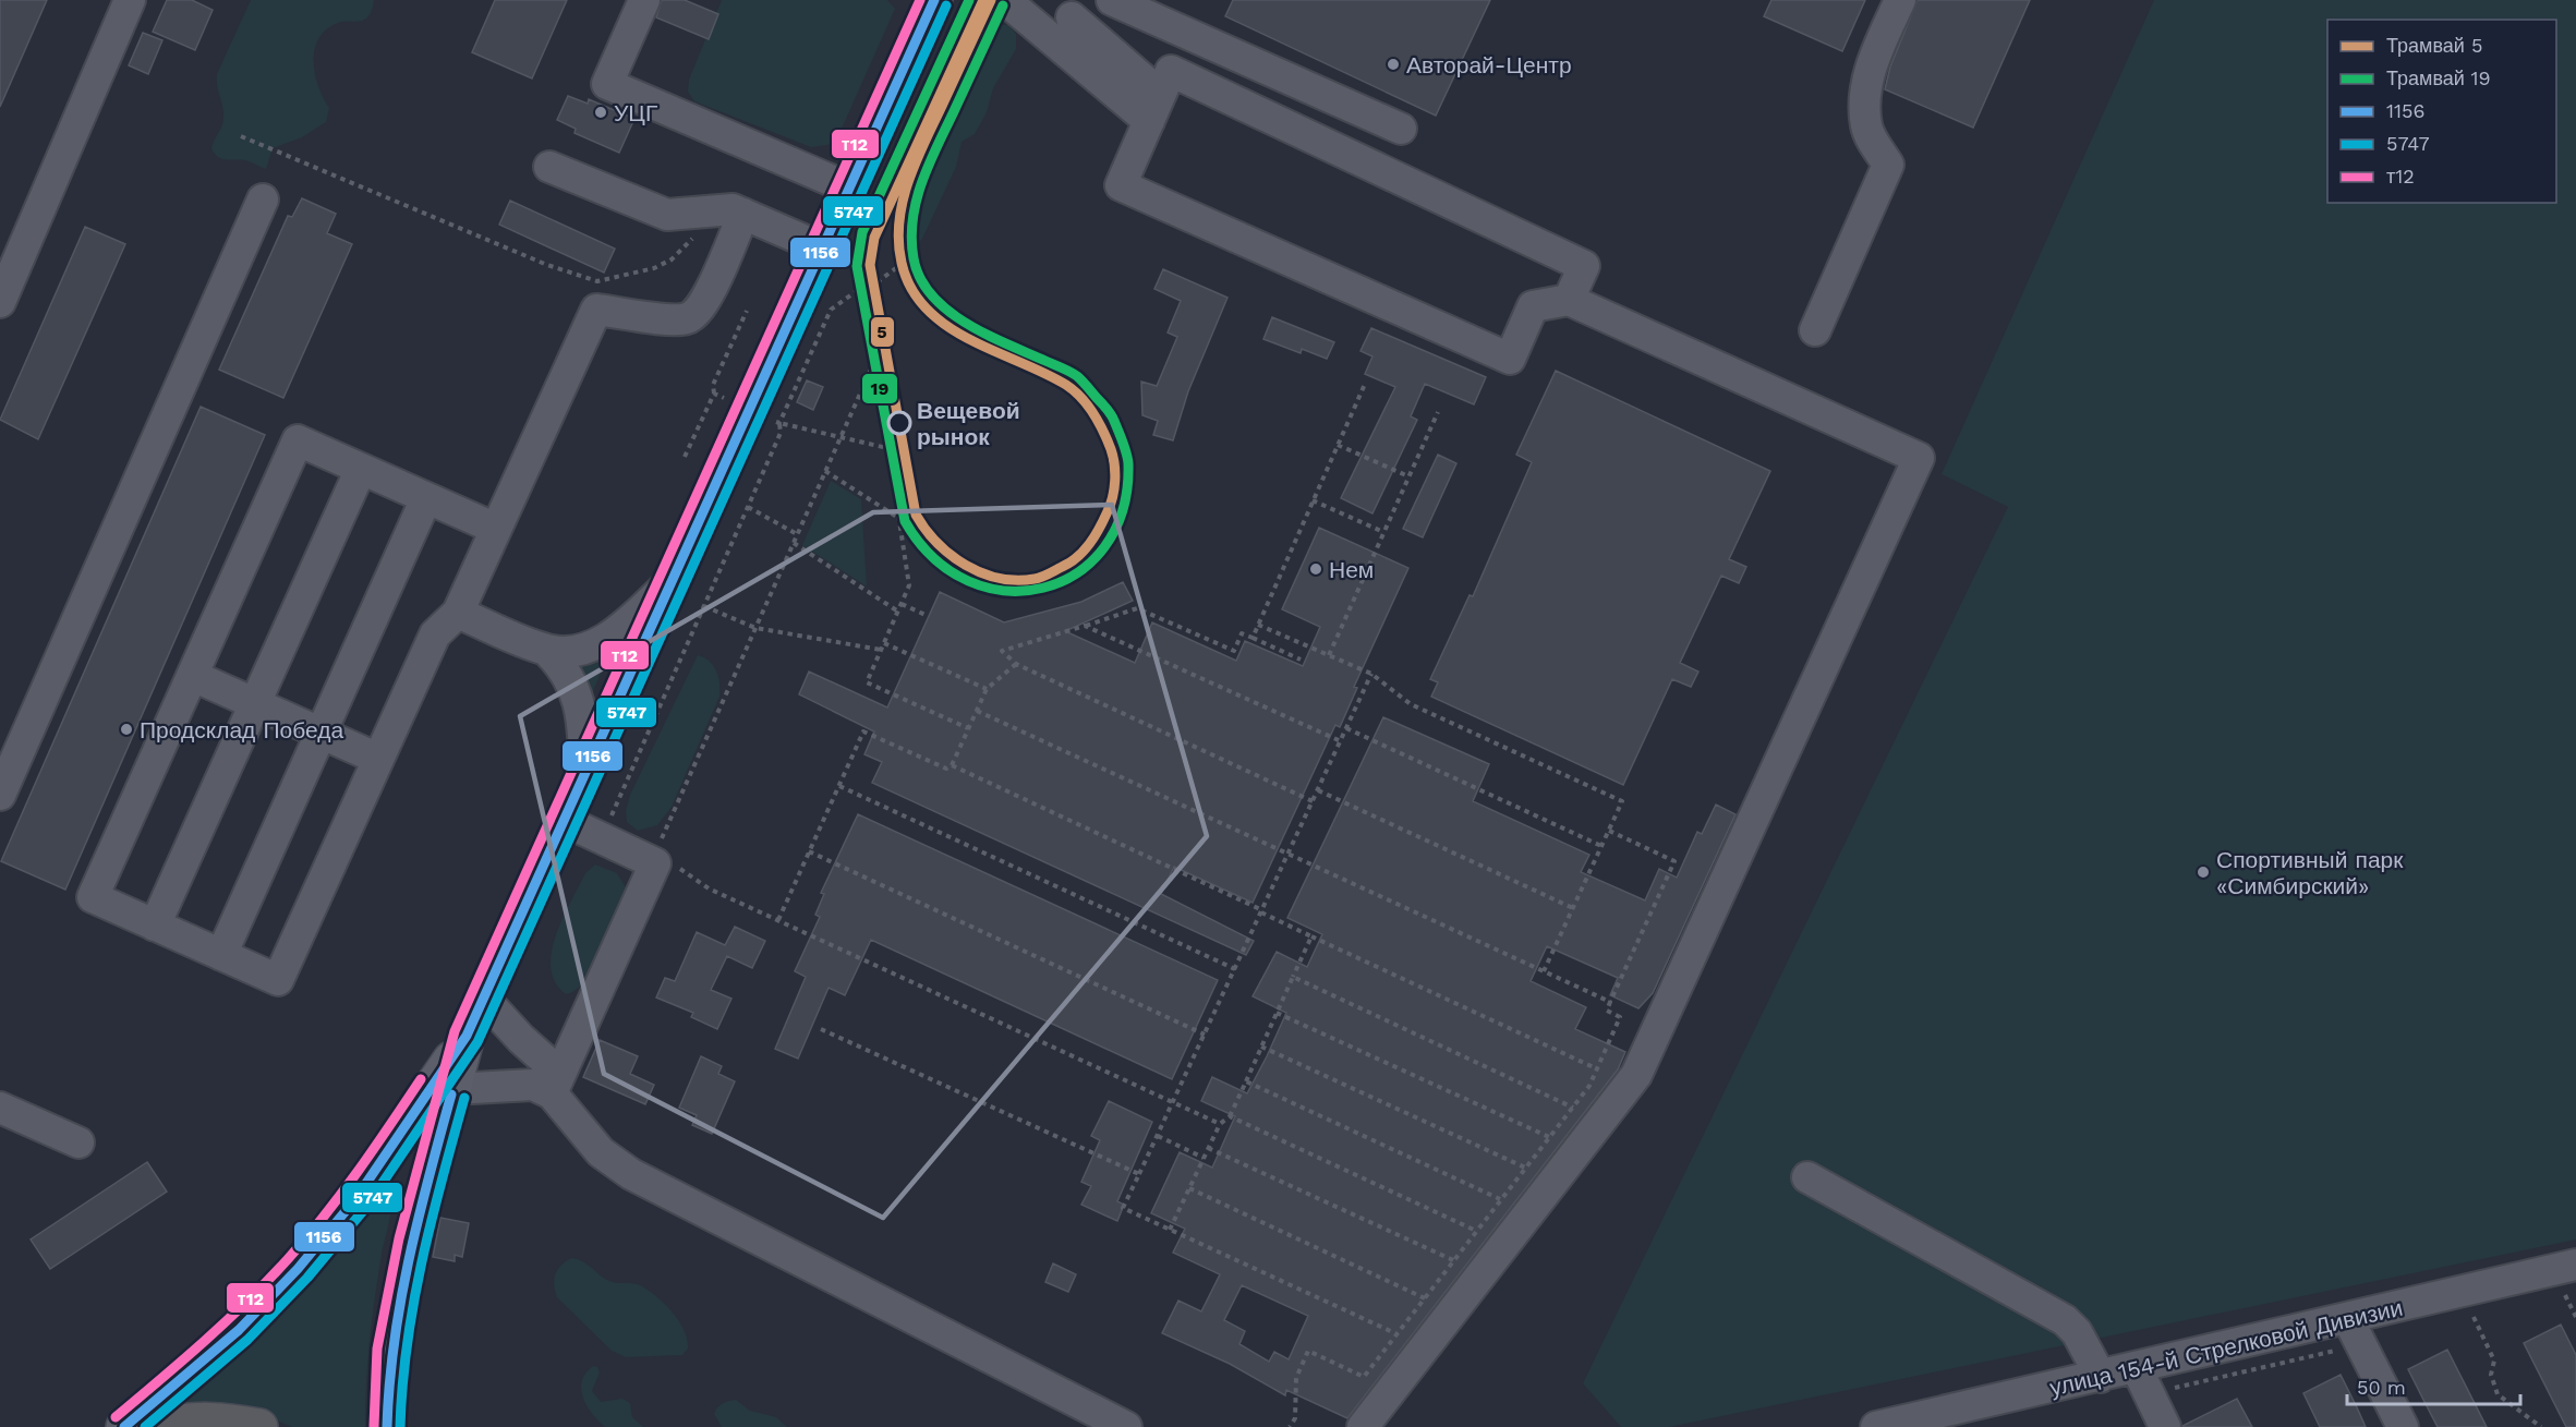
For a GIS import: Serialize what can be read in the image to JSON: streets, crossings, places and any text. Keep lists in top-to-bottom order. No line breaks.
{"streets":{"street":["улица 154-й Стрелковой Дивизии"]},"places":["Авторай-Центр","УЦГ","Вещевой рынок","Нем","Продсклад Победа","Спортивный парк «Симбирский»"],"lines":["tram line 5","tram line 19","transit line 1156","transit line т12","transit line 5747"],"legend":["Трамвай 5","Трамвай 19","1156","5747","т12"],"scale_bar":"50 m"}
